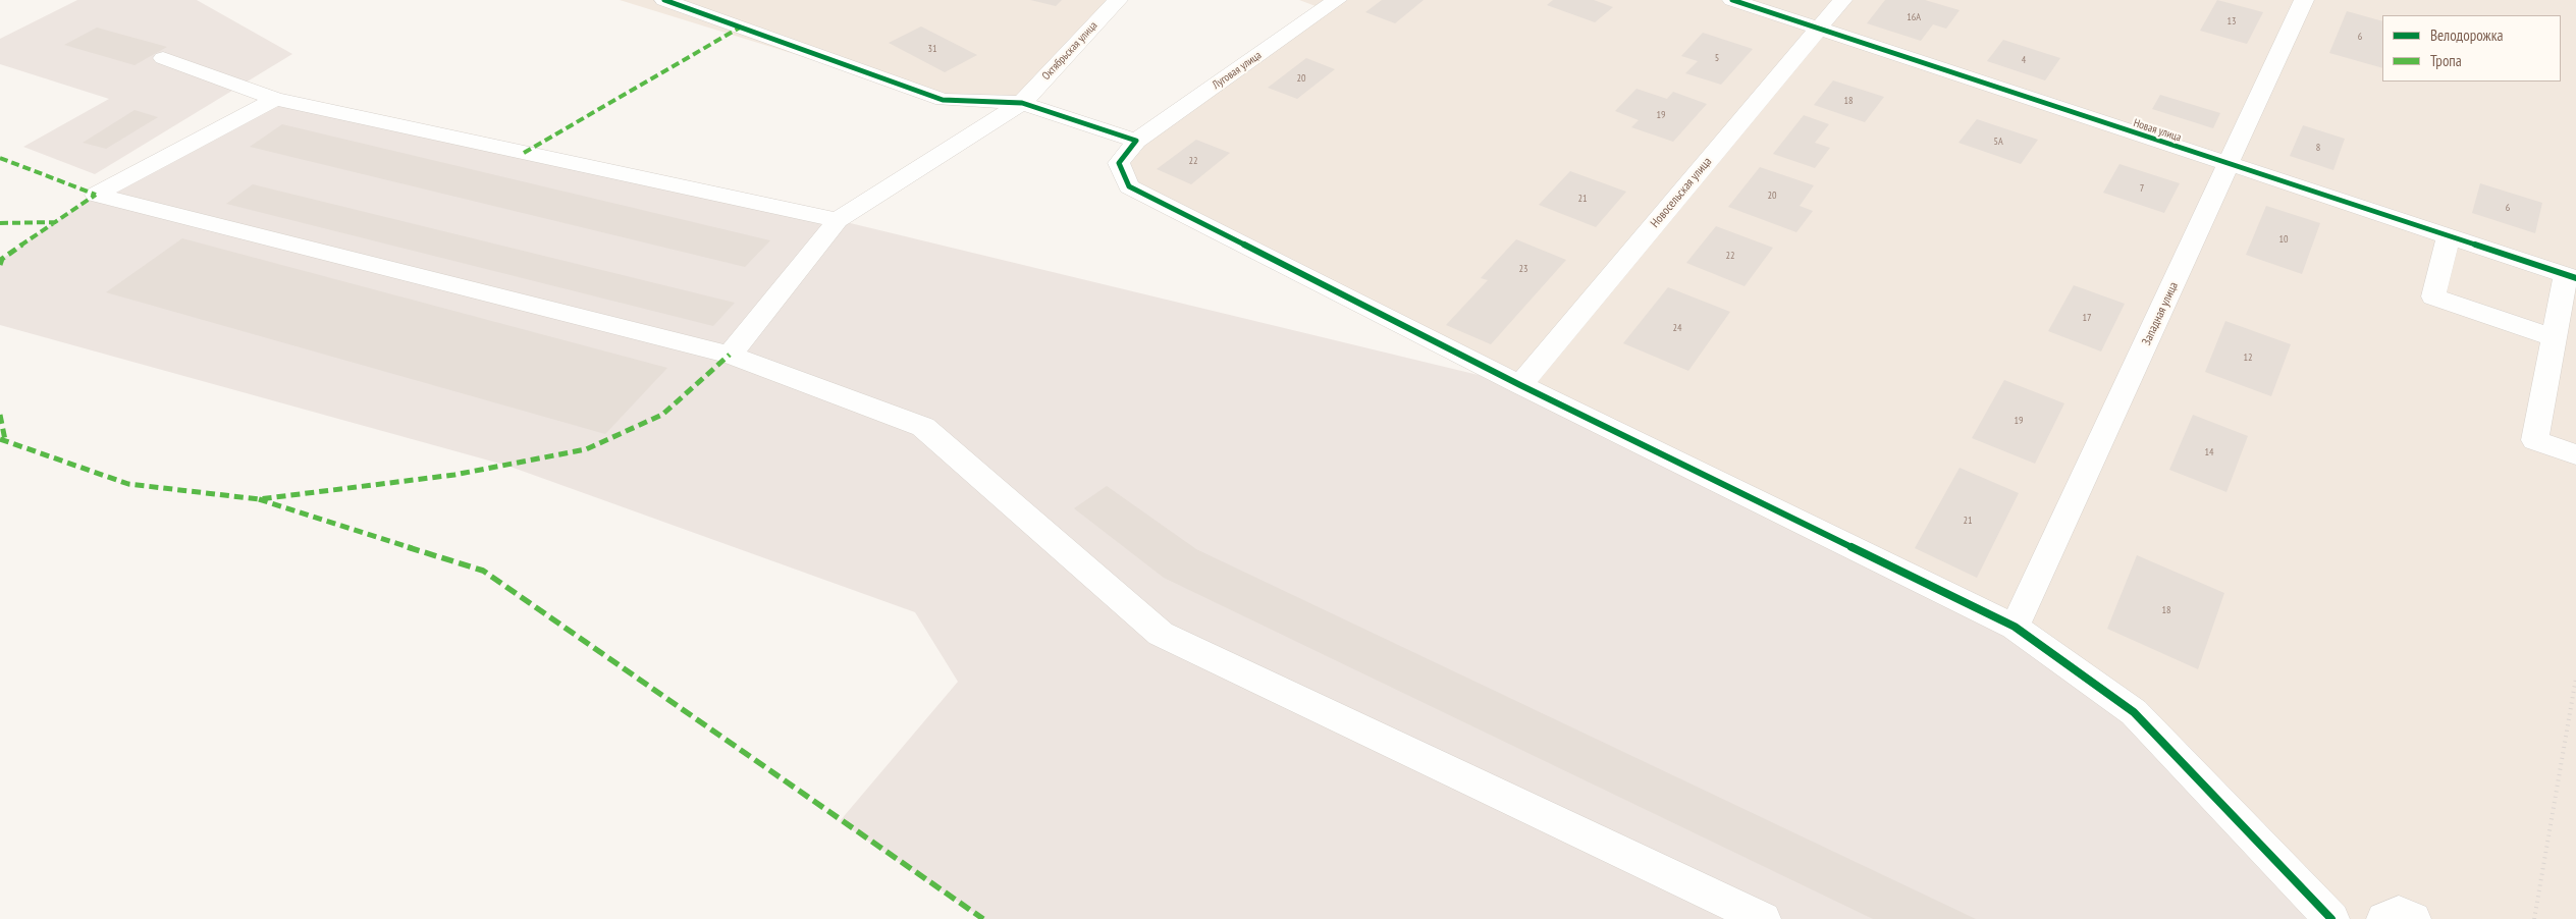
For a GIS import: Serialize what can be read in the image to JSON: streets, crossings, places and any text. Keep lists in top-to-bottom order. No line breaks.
{"streets":{"street":["Октябрьская улица","Луговая улица","Новая улица","Новосельская улица","Западная улица"]},"crossings":[["Луговая улица","Новосельская улица"],["Новая улица","Новосельская улица"],["Новая улица","Западная улица"]],"house_numbers":["16А","13","6","31","5","4","20","18","19","5А","8","22","7","20","21","6","10","22","23","17","24","12","19","14","21","18"],"legend":["Велодорожка","Тропа"]}
